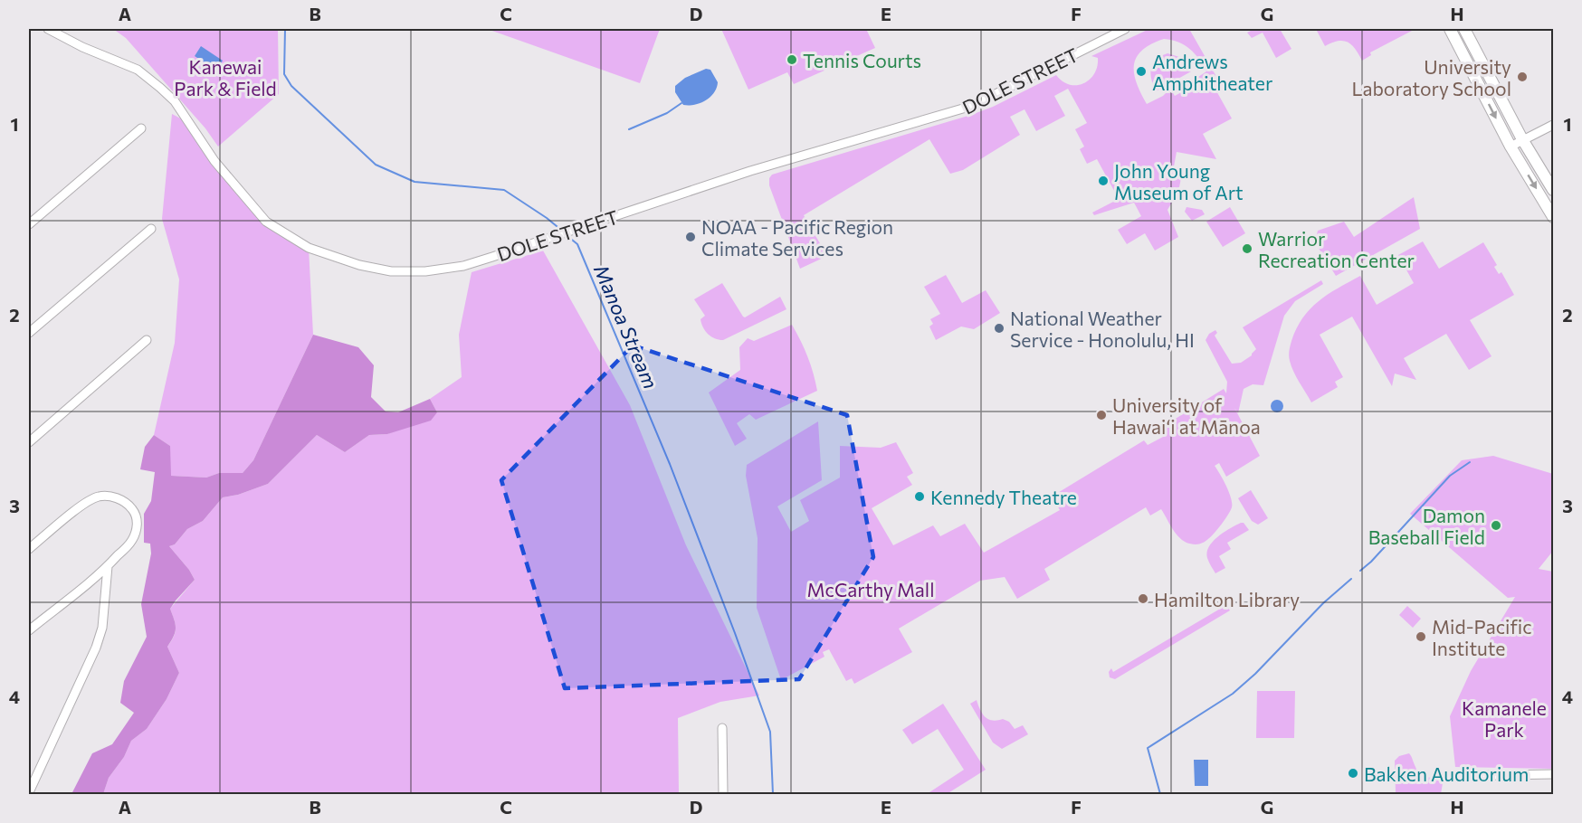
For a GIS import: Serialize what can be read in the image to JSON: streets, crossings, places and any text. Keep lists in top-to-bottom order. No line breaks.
{"streets":{"street":["DOLE STREET"]},"water":["Manoa Stream"],"parks":["Kanewai Park & Field","McCarthy Mall","Kamanele Park"],"places":["Tennis Courts","Andrews Amphitheater","University Laboratory School","John Young Museum of Art","NOAA - Pacific Region Climate Services","Warrior Recreation Center","National Weather Service - Honolulu, HI","University of Hawaiʻi at Mānoa","Kennedy Theatre","Damon Baseball Field","Hamilton Library","Mid-Pacific Institute","Bakken Auditorium"],"grid":{"columns":["A","B","C","D","E","F","G","H"],"rows":["1","2","3","4"]}}
